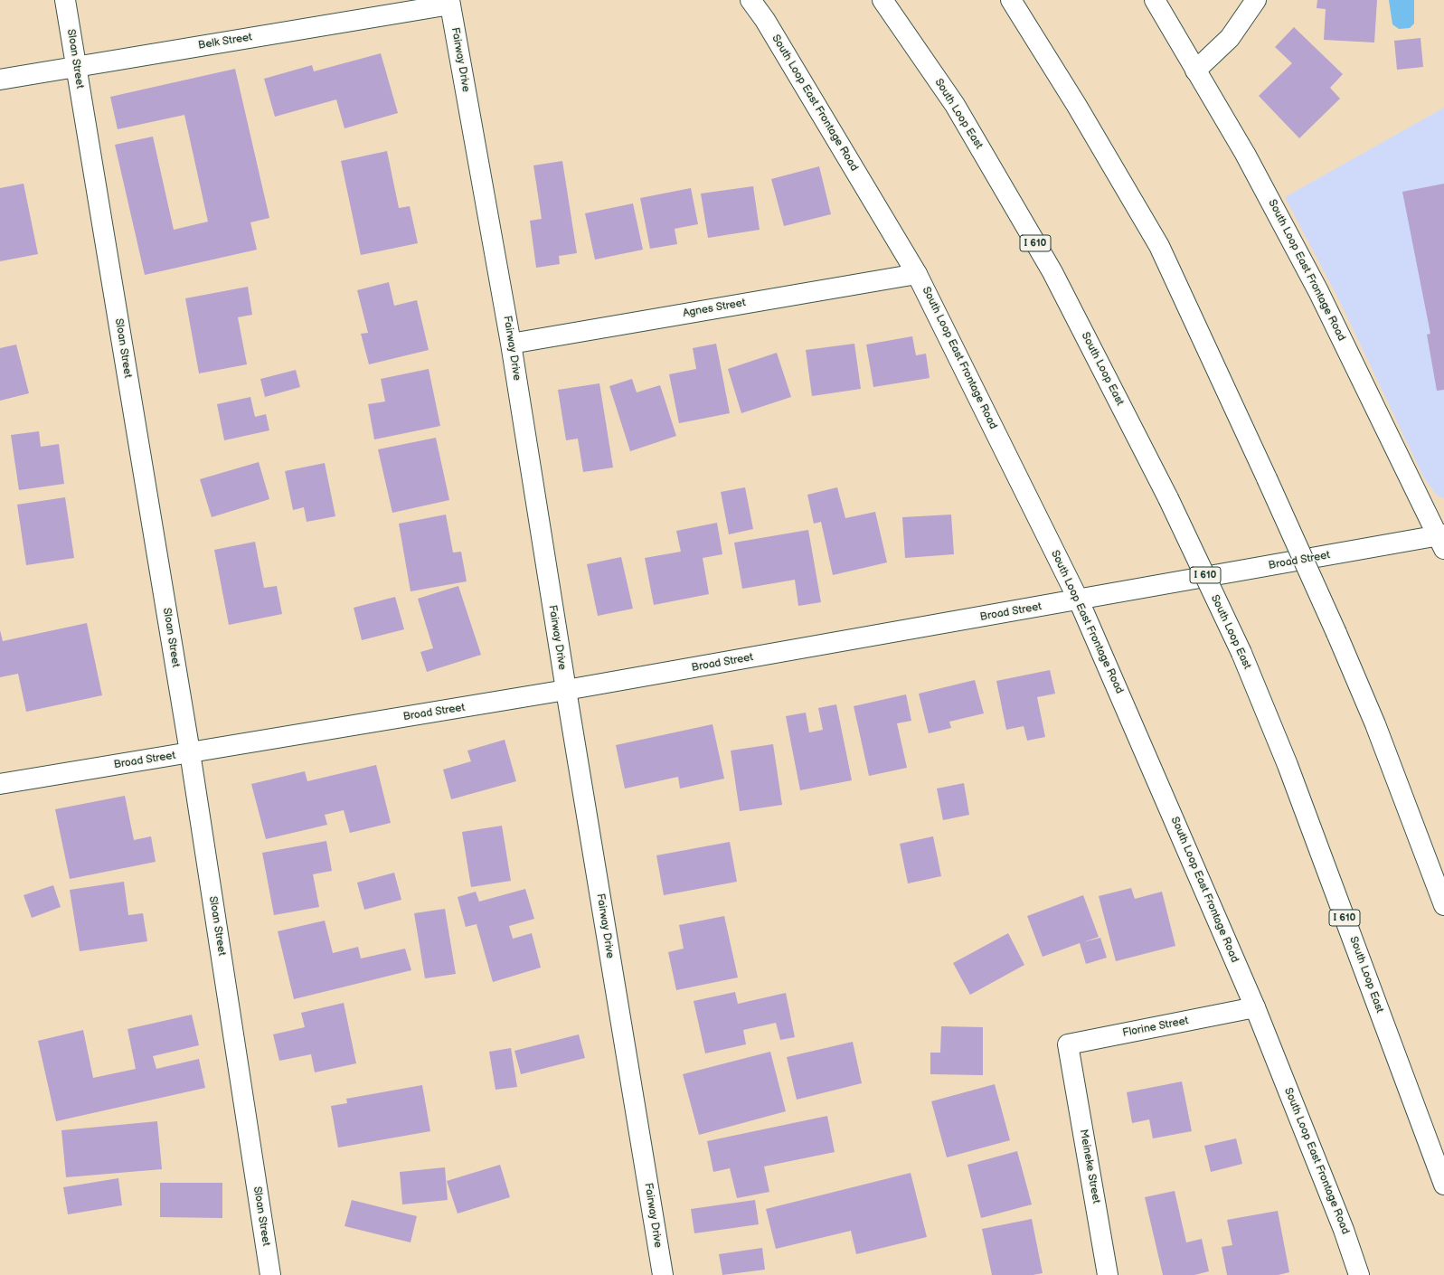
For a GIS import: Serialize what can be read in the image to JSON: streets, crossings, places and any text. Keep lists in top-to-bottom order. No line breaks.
{"streets":{"main road":["Belk Street","Sloan Street","Fairway Drive","South Loop East Frontage Road","South Loop East","I 610","Agnes Street","Broad Street","Florine Street","Meineke Street"]},"crossings":[["Belk Street","Sloan Street"],["Belk Street","Fairway Drive"],["Sloan Street","Broad Street"],["Fairway Drive","Agnes Street"],["Fairway Drive","Broad Street"],["South Loop East Frontage Road","Agnes Street"],["South Loop East Frontage Road","Broad Street"],["South Loop East Frontage Road","Florine Street"],["Florine Street","Meineke Street"]]}
